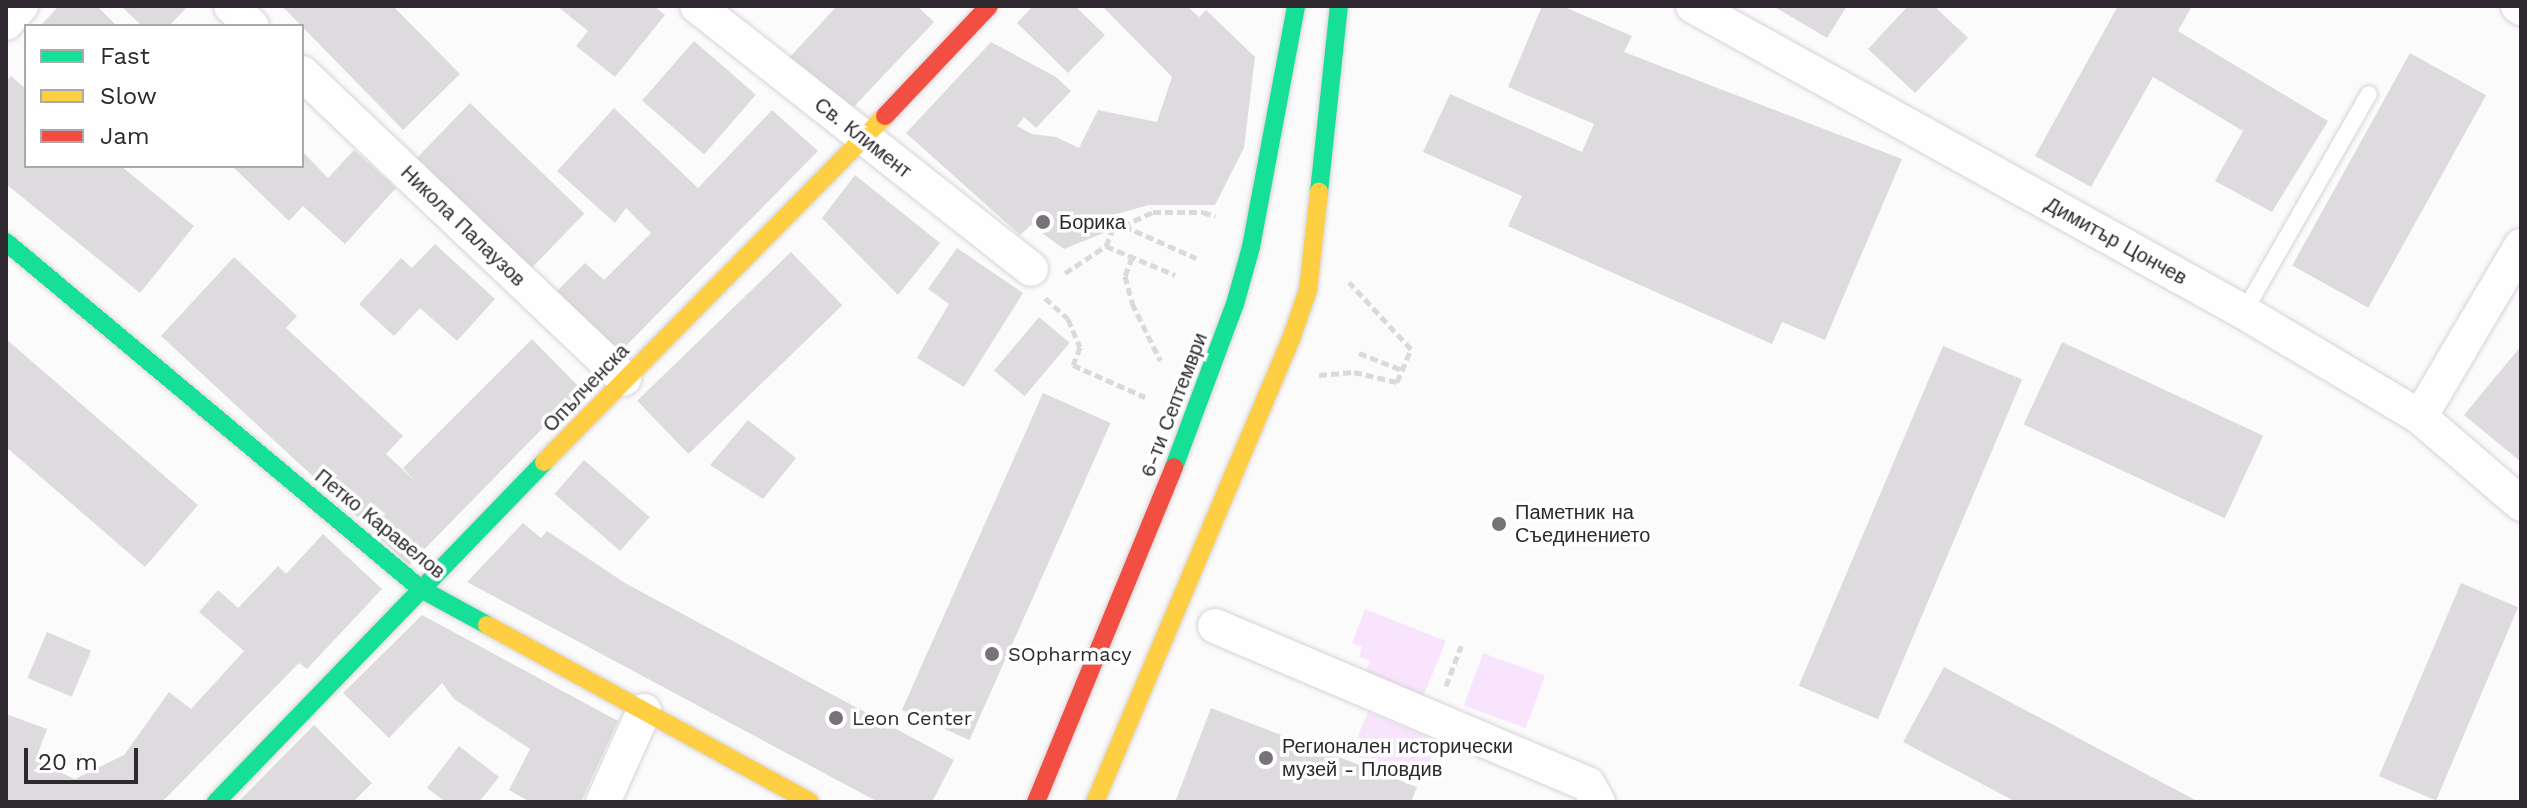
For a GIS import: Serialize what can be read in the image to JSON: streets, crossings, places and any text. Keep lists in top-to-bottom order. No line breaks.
{"streets":{"street":["Св. Климент","Никола Палаузов","Димитър Цончев","Опълченска","6-ти Септември","Петко Каравелов"]},"crossings":[["Св. Климент","Опълченска"],["Никола Палаузов","Опълченска"],["Опълченска","Петко Каравелов"]],"places":["Борика","Паметник на Съединението","SOpharmacy","Leon Center","Регионален исторически музей - Пловдив"],"legend":["Fast","Slow","Jam"],"scale_bar":"20 m"}
